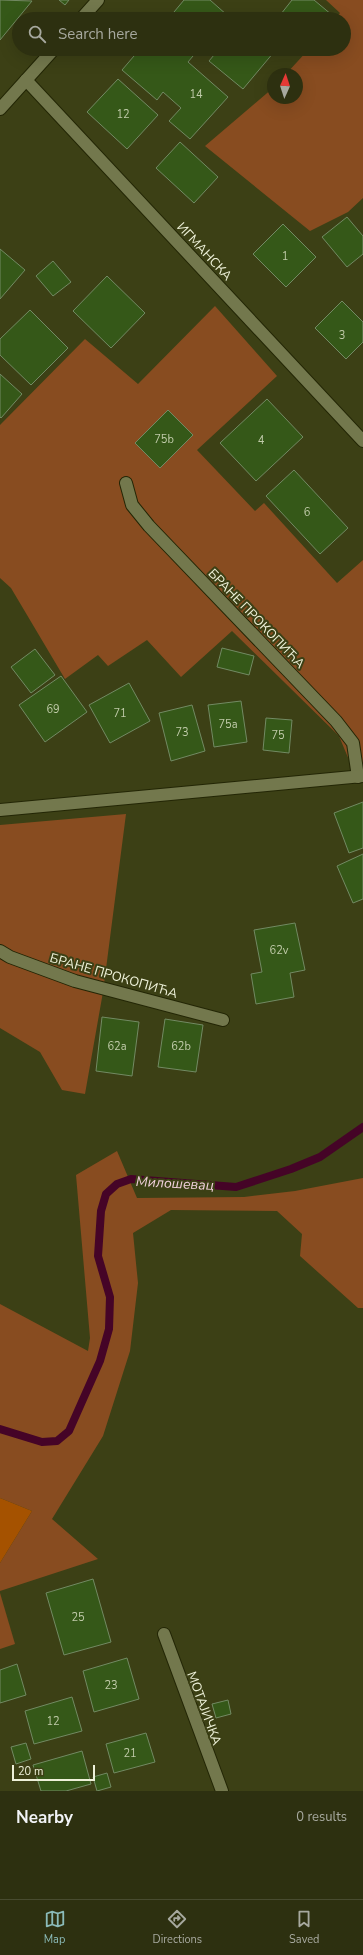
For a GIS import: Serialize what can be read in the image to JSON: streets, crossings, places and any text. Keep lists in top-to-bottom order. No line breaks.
{"streets":{"street":["ИГМАНСКА","БРАНЕ ПРОКОПИЋА","МОТАЈИЧКА"]},"water":["Милошевац"],"house_numbers":["14","12","1","3","75b","4","6","69","71","75a","73","75","62v","62a","62b","25","23","12","21"],"scale_bar":"20 m","north":"top","page":{"search":"Search here","scale":"20 m","heading":["Nearby","0 results"],"nav":["Map","Directions","Saved"]}}
